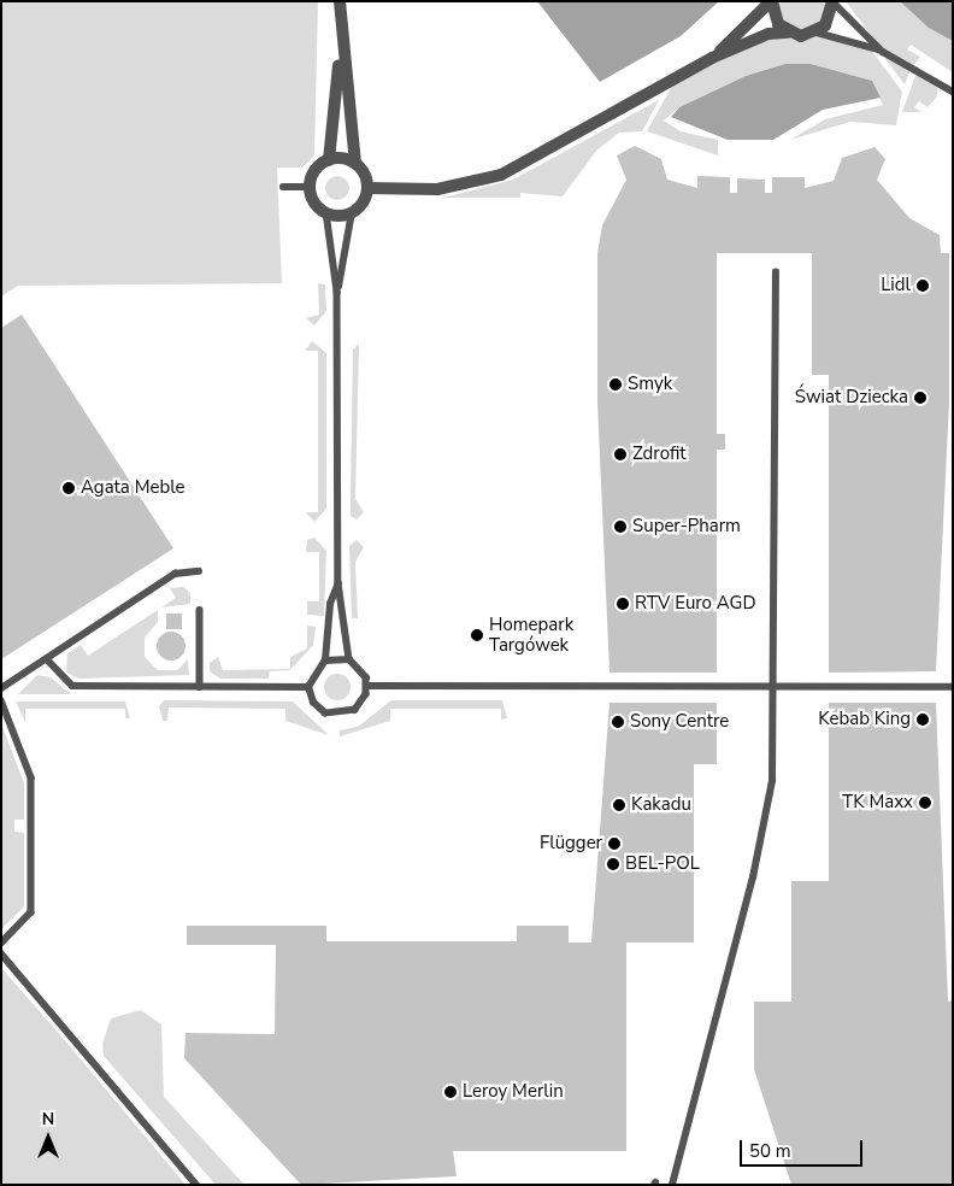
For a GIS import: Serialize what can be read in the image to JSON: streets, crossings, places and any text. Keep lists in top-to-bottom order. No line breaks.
{"places":["Lidl","Smyk","Świat Dziecka","Zdrofit","Agata Meble","Super-Pharm","RTV Euro AGD","Homepark Targówek","Kebab King","Sony Centre","TK Maxx","Kakadu","Flügger","BEL-POL","Leroy Merlin"],"scale_bar":"50 m","north":"top"}
